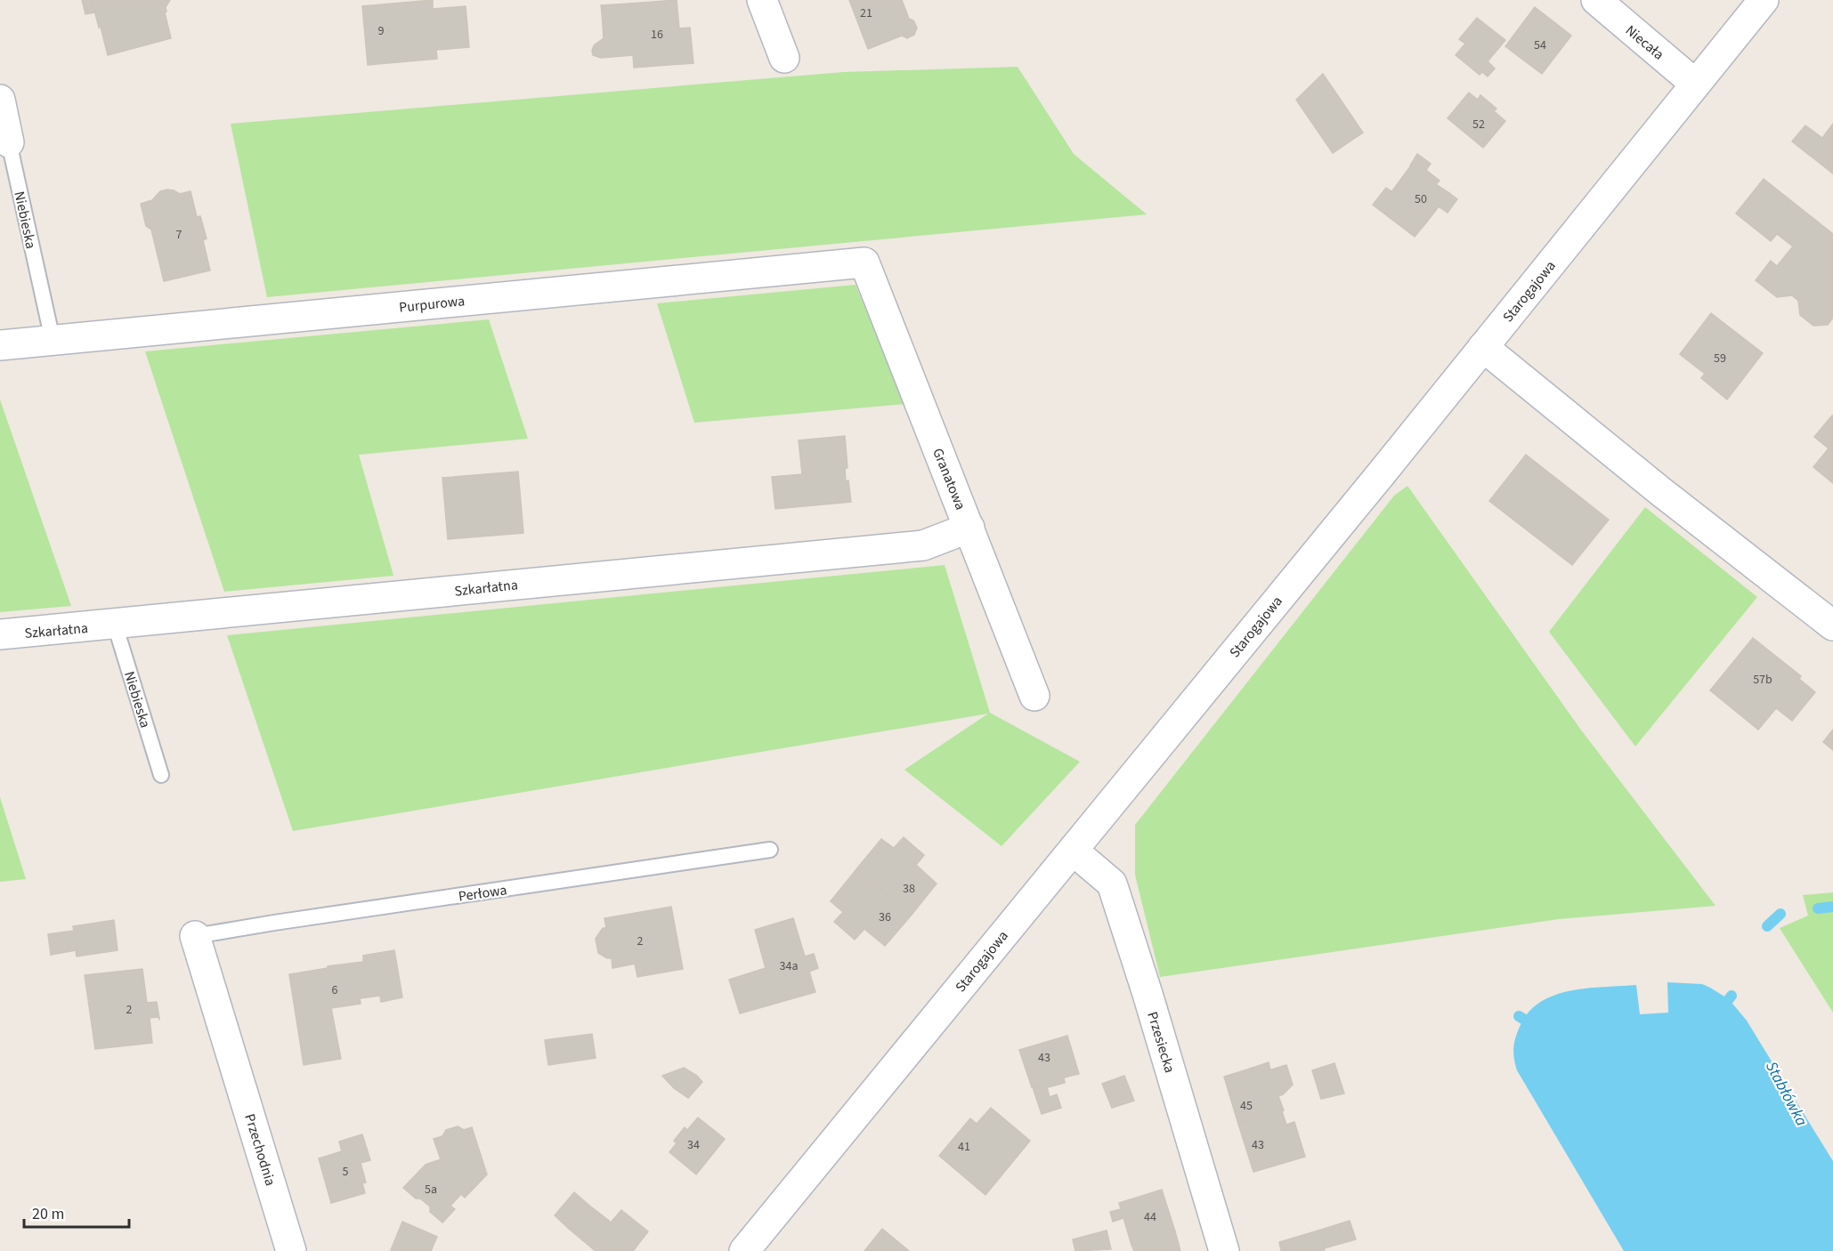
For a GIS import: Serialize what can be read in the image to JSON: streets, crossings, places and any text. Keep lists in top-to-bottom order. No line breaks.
{"streets":{"street":["Niecała","Niebieska","Starogajowa","Purpurowa","Granatowa","Szkarłatna","Przesiecka","Przechodnia"],"lane":["Perłowa"]},"crossings":[["Niecała","Starogajowa"],["Niebieska","Purpurowa"],["Niebieska","Szkarłatna"],["Starogajowa","Przesiecka"],["Purpurowa","Granatowa"],["Granatowa","Szkarłatna"],["Perłowa","Przechodnia"]],"water":["Stabłówka"],"house_numbers":["21","9","16","54","52","50","7","59","57b","38","36","2","34a","6","2","43","45","34","43","41","5","5a","44"],"scale_bar":"20 m"}
